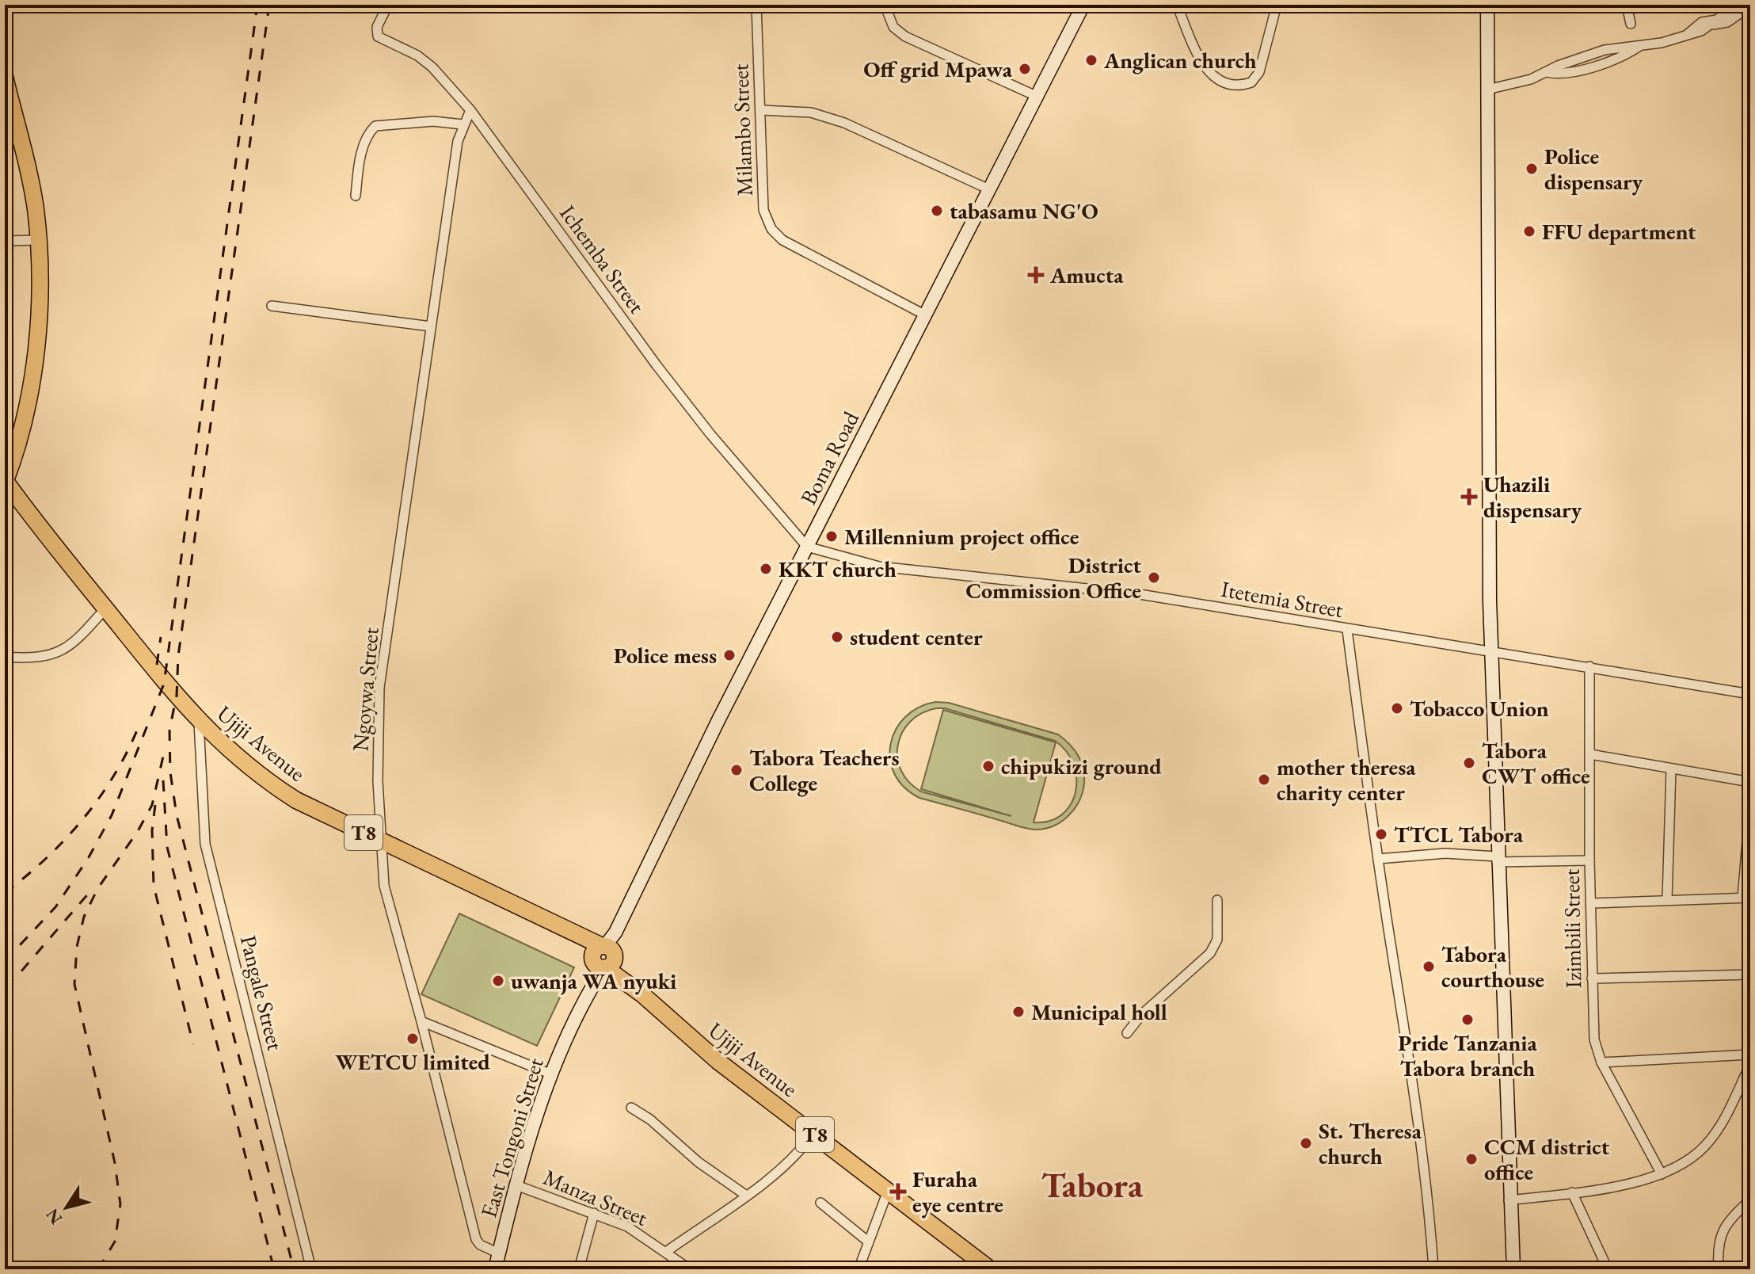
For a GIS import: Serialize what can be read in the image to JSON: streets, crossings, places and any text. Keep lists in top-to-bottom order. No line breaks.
{"streets":{"highway":["Ujiji Avenue","T8"],"main road":["Boma Road","East Tongoni Street"],"street":["Milambo Street","Ichemba Street","Itetemia Street","Ngoywa Street","Izimbili Street","Pangale Street","Manza Street"]},"crossings":[["Milambo Street","Boma Road"],["Ichemba Street","Boma Road"],["Ichemba Street","Itetemia Street"],["Ichemba Street","Ngoywa Street"],["Boma Road","Itetemia Street"],["Boma Road","Ujiji Avenue"],["Boma Road","East Tongoni Street"],["Itetemia Street","Izimbili Street"],["Ngoywa Street","Ujiji Avenue"],["Ngoywa Street","East Tongoni Street"],["Ujiji Avenue","Pangale Street"],["Ujiji Avenue","East Tongoni Street"],["East Tongoni Street","Manza Street"]],"districts":["Tabora"],"places":{"other":["Anglican church","Off grid Mpawa","Police dispensary","tabasamu NG'O","FFU department","Millennium project office","KKT church","District Commission Office","student center","Police mess","Tobacco Union","Tabora CWT office","chipukizi ground","Tabora Teachers College","mother theresa charity center","TTCL Tabora","Tabora courthouse","uwanja WA nyuki","Municipal holl","Pride Tanzania Tabora branch","WETCU limited","St. Theresa church","CCM district office"],"health":["Amucta","Uhazili dispensary","Furaha eye centre"]},"north":"bottom left"}
